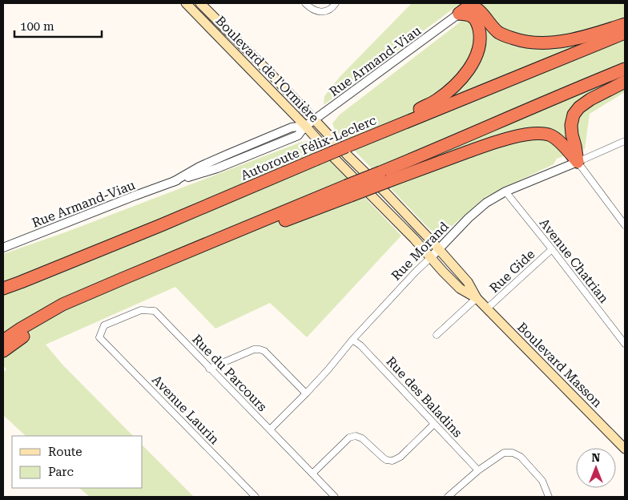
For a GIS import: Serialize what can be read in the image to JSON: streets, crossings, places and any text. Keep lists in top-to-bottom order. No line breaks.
{"streets":{"highway":["Autoroute Félix-Leclerc"],"main road":["Boulevard de l'Ormière","Boulevard Masson"],"street":["Rue Armand-Viau","Rue Morand","Avenue Chatrian","Rue Gide","Rue du Parcours","Rue des Baladins","Avenue Laurin"]},"crossings":[["Rue Armand-Viau","Boulevard de l'Ormière"],["Boulevard de l'Ormière","Rue Morand"],["Boulevard de l'Ormière","Boulevard Masson"],["Rue Morand","Avenue Chatrian"],["Rue Morand","Boulevard Masson"],["Rue Morand","Rue du Parcours"],["Rue Morand","Rue des Baladins"],["Avenue Chatrian","Rue Gide"],["Rue Gide","Boulevard Masson"],["Rue du Parcours","Avenue Laurin"]],"legend":["Route","Parc"],"scale_bar":"100 m","north":"top"}
